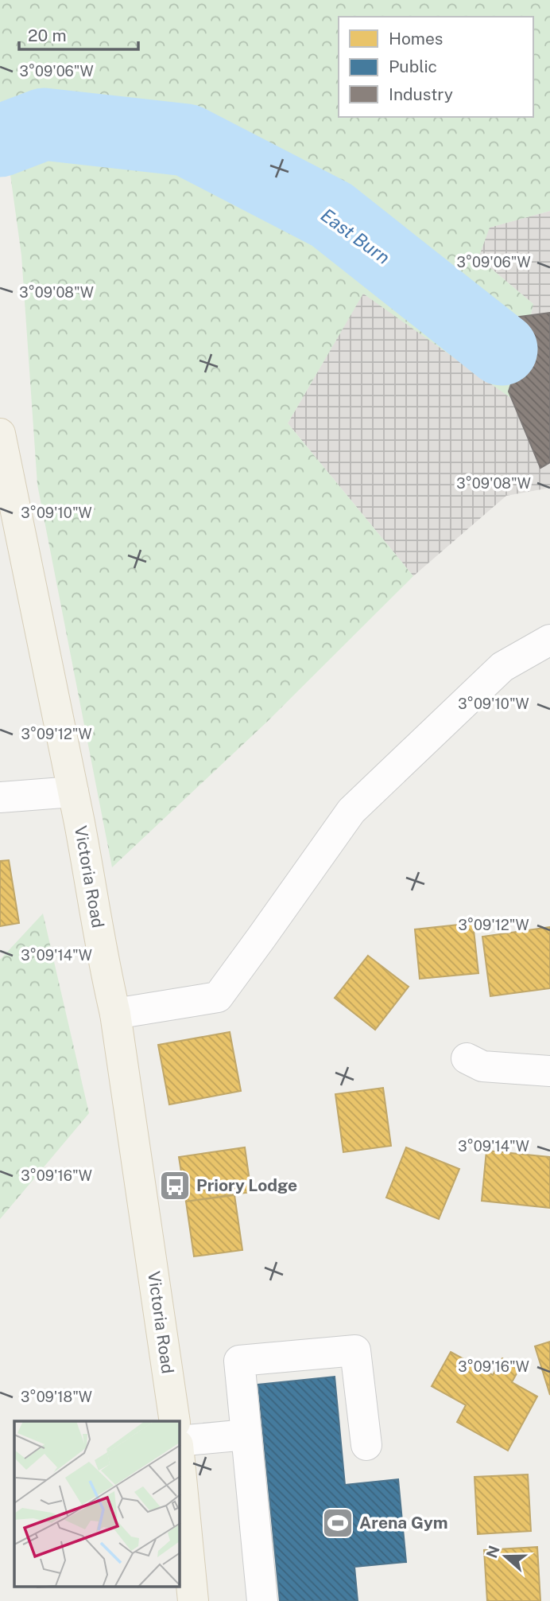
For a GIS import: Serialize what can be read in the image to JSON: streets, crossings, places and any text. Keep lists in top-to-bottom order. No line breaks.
{"streets":{"main road":["Victoria Road"]},"water":["East Burn"],"places":{"bus stop":["Priory Lodge"],"sports":["Arena Gym"]},"legend":["Homes","Public","Industry"],"scale_bar":"20 m","north":"left","coordinates":["3°09'06\"W","3°09'08\"W","3°09'10\"W","3°09'12\"W","3°09'14\"W","3°09'16\"W","3°09'18\"W"]}
